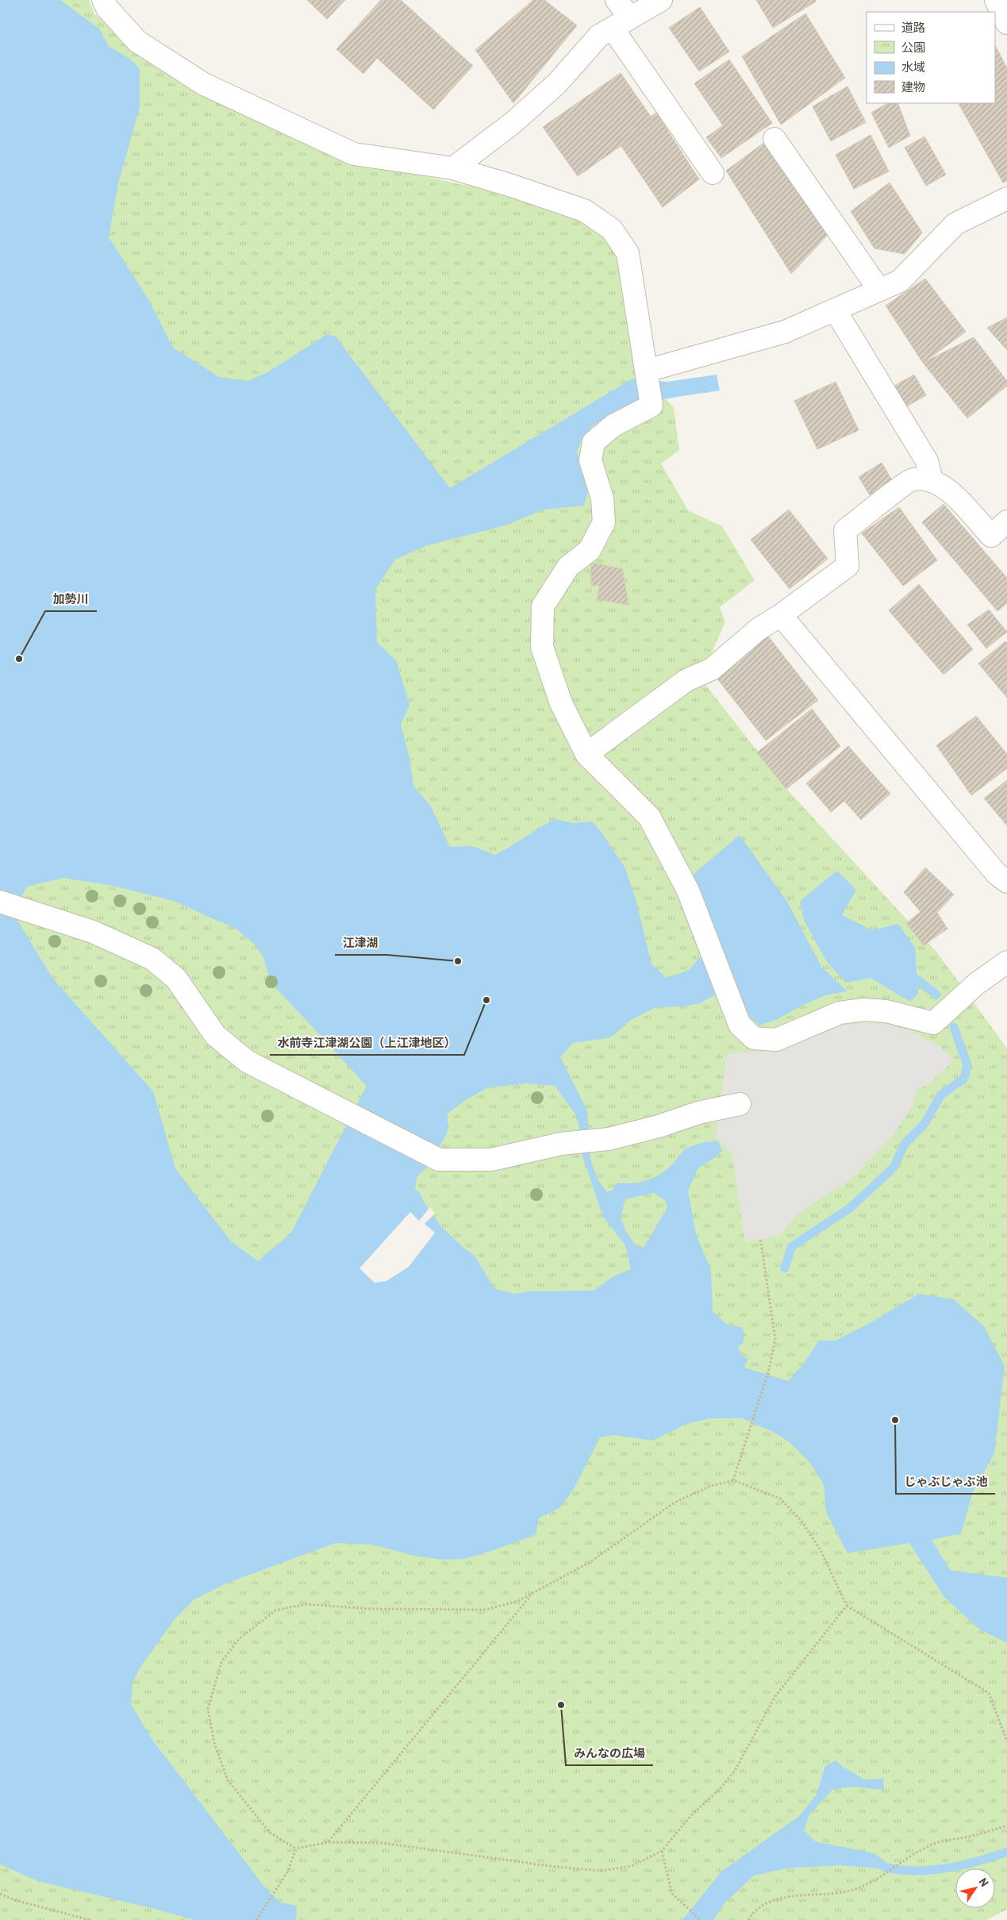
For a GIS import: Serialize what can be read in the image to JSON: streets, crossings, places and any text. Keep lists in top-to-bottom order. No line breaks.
{"places":["加勢川","江津湖","水前寺江津湖公園（上江津地区）","じゃぶじゃぶ池","みんなの広場"],"legend":["道路","公園","水域","建物"],"north":"top right"}
